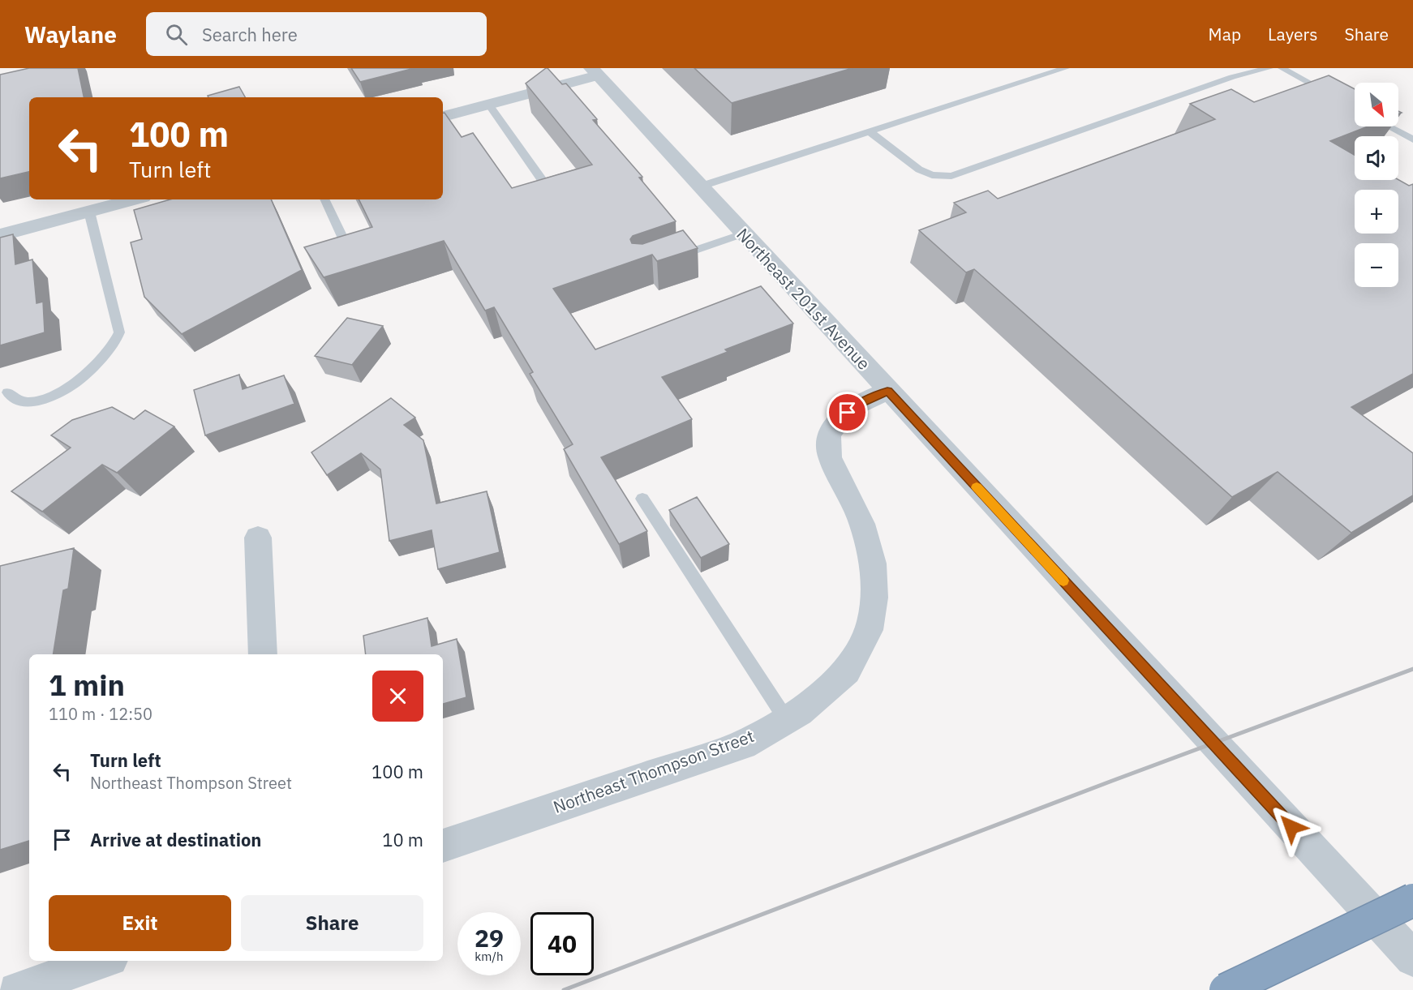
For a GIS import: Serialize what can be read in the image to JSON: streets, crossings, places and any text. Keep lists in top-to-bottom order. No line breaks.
{"streets":{"street":["Northeast 201st Avenue","Northeast Thompson Street"]},"crossings":[["Northeast 201st Avenue","Northeast Thompson Street"]],"north":"bottom right","page":{"header":"Waylane","search":"Search here","nav":["Map","Layers","Share"],"map_buttons":["+","−"],"turn":["100 m","Turn left"],"heading":["1 min","110 m · 12:50"],"list":[{"name":"Turn left","note":"Northeast Thompson Street","value":"100 m"},{"name":"Arrive at destination","value":"10 m"}],"buttons":["Exit","Share"],"speed":"29 km/h","limit":"40"}}
